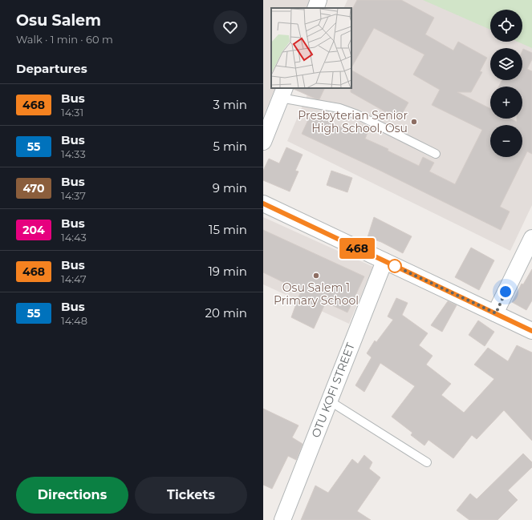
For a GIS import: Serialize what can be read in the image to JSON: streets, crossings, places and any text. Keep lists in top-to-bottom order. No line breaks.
{"streets":{"street":["OTU KOFI STREET"]},"places":["Presbyterian Senior High School, Osu","Osu Salem 1 Primary School"],"lines":["bus line 468"],"page":{"heading":[["Osu Salem","Walk · 1 min · 60 m"],"Departures"],"on_map":"468","map_buttons":["+","−"],"list":[{"mark":"468","name":"Bus","note":"14:31","value":"3 min"},{"mark":"55","name":"Bus","note":"14:33","value":"5 min"},{"mark":"470","name":"Bus","note":"14:37","value":"9 min"},{"mark":"204","name":"Bus","note":"14:43","value":"15 min"},{"mark":"468","name":"Bus","note":"14:47","value":"19 min"},{"mark":"55","name":"Bus","note":"14:48","value":"20 min"}],"buttons":["Directions","Tickets"]}}
